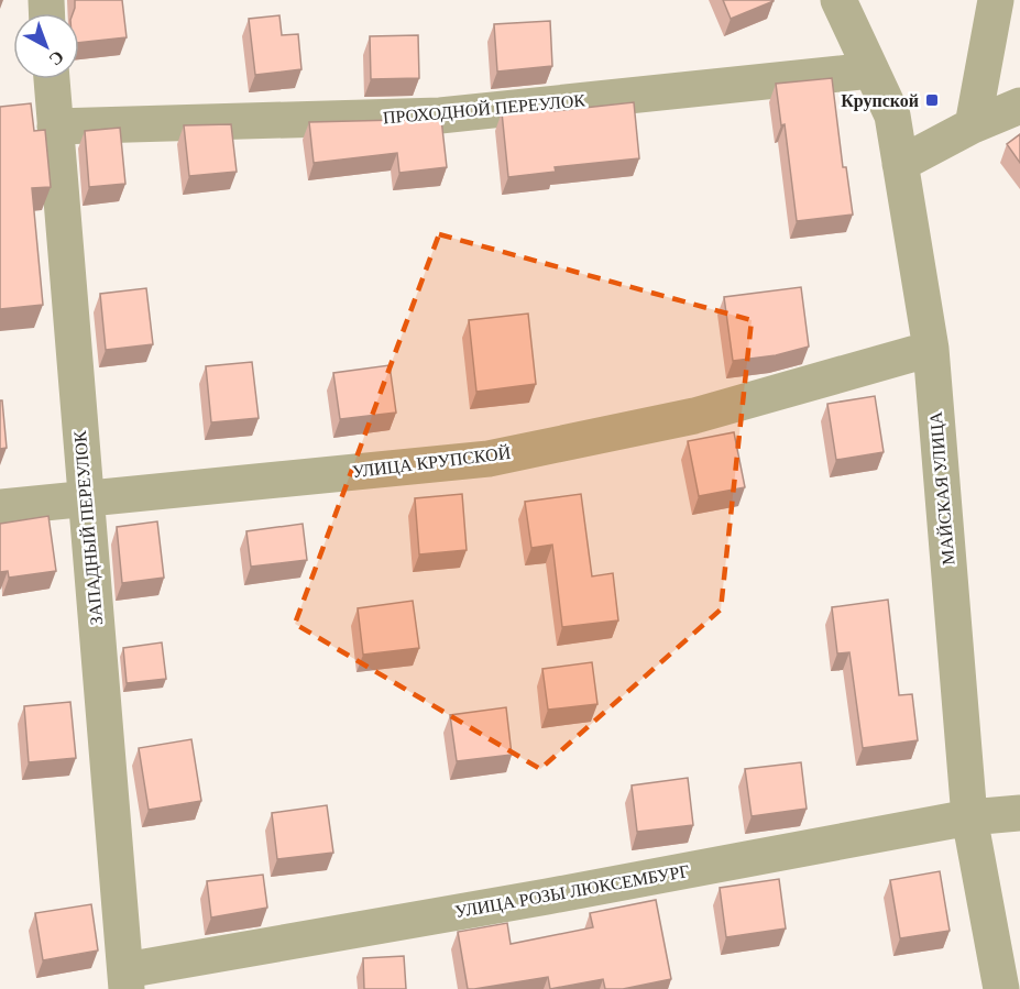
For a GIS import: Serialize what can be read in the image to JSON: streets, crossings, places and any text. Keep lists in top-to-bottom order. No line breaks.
{"streets":{"street":["ПРОХОДНОЙ ПЕРЕУЛОК","УЛИЦА КРУПСКОЙ","МАЙСКАЯ УЛИЦА","ЗАПАДНЫЙ ПЕРЕУЛОК","УЛИЦА РОЗЫ ЛЮКСЕМБУРГ"]},"crossings":[["ПРОХОДНОЙ ПЕРЕУЛОК","МАЙСКАЯ УЛИЦА"],["ПРОХОДНОЙ ПЕРЕУЛОК","ЗАПАДНЫЙ ПЕРЕУЛОК"],["УЛИЦА КРУПСКОЙ","МАЙСКАЯ УЛИЦА"],["УЛИЦА КРУПСКОЙ","ЗАПАДНЫЙ ПЕРЕУЛОК"],["МАЙСКАЯ УЛИЦА","УЛИЦА РОЗЫ ЛЮКСЕМБУРГ"],["ЗАПАДНЫЙ ПЕРЕУЛОК","УЛИЦА РОЗЫ ЛЮКСЕМБУРГ"]],"places":{"transit":["Крупской"]},"north":"bottom right"}
